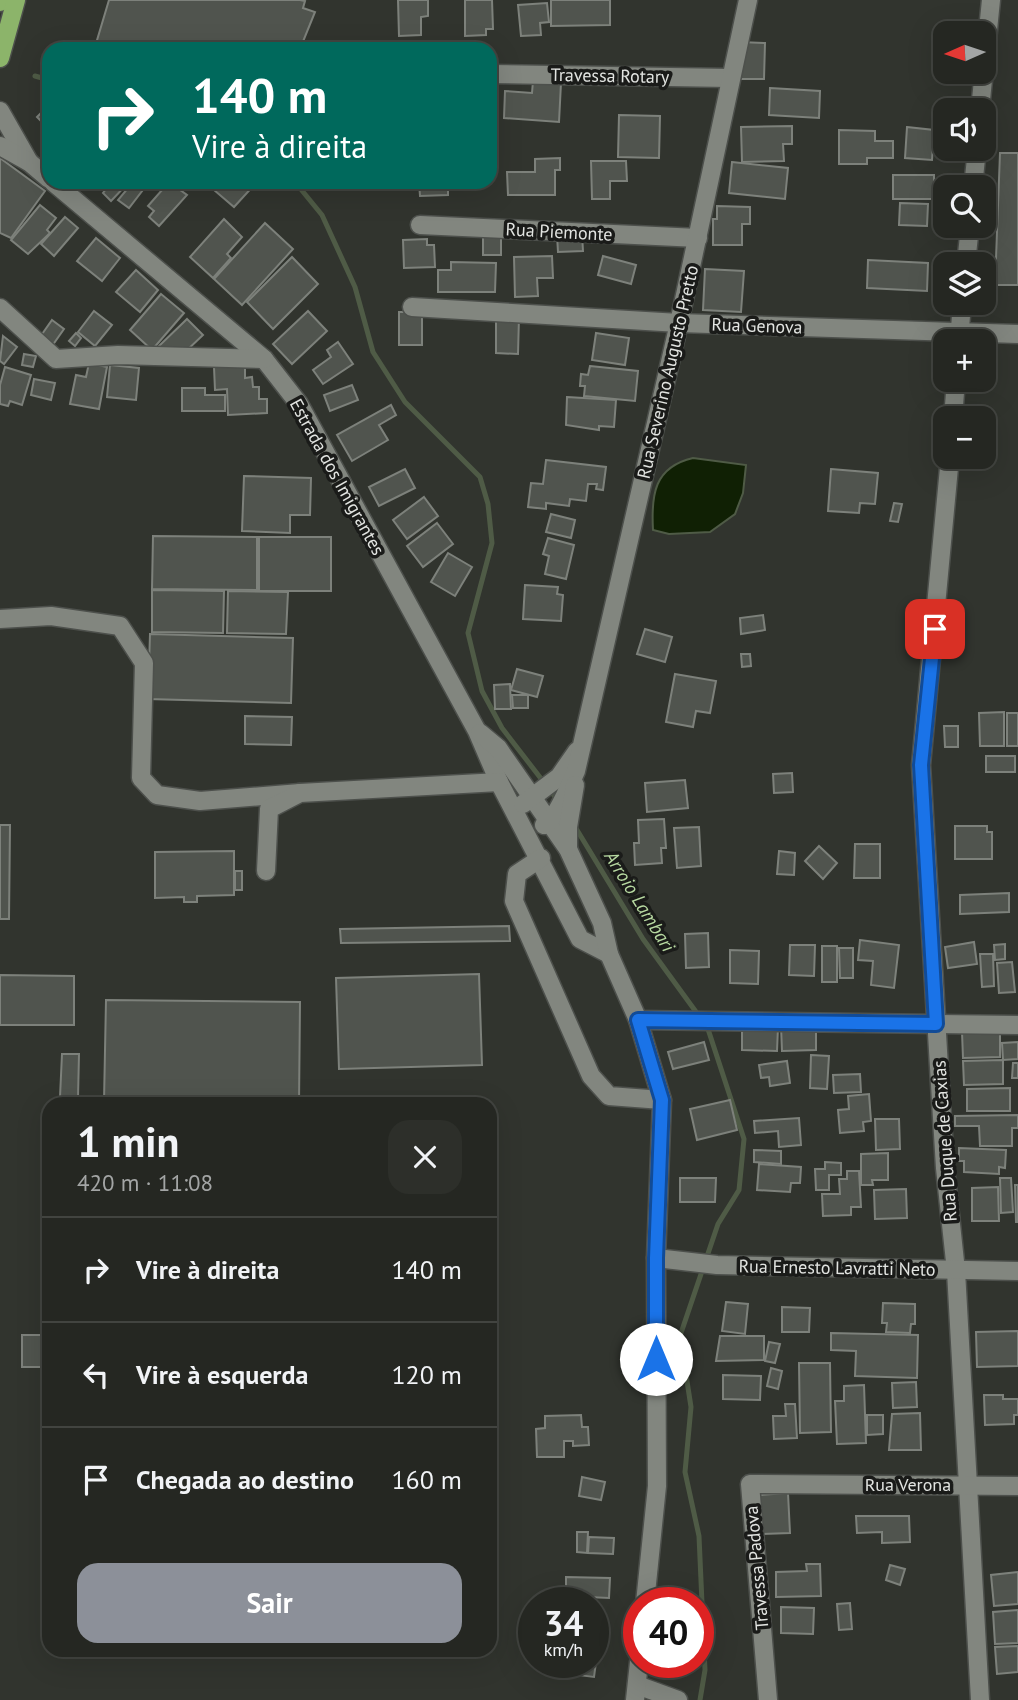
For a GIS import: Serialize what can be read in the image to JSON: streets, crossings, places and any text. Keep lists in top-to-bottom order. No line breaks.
{"streets":{"street":["Travessa Rotary","Rua Piemonte","Rua Genova","Rua Severino Augusto Pretto","Estrada dos Imigrantes","Rua Duque de Caxias","Rua Ernesto Lavratti Neto","Rua Verona","Travessa Padova"]},"crossings":[["Travessa Rotary","Rua Severino Augusto Pretto"],["Rua Piemonte","Rua Severino Augusto Pretto"],["Rua Genova","Rua Severino Augusto Pretto"],["Rua Severino Augusto Pretto","Estrada dos Imigrantes"],["Estrada dos Imigrantes","Rua Ernesto Lavratti Neto"],["Rua Duque de Caxias","Rua Ernesto Lavratti Neto"],["Rua Duque de Caxias","Rua Verona"],["Rua Verona","Travessa Padova"]],"water":["Arroio Lambari"],"north":"left","page":{"map_buttons":["+","−"],"turn":["140 m","Vire à direita"],"heading":["1 min","420 m · 11:08"],"list":[{"name":"Vire à direita","value":"140 m"},{"name":"Vire à esquerda","value":"120 m"},{"name":"Chegada ao destino","value":"160 m"}],"buttons":"Sair","speed":"34 km/h","limit":"40"}}
